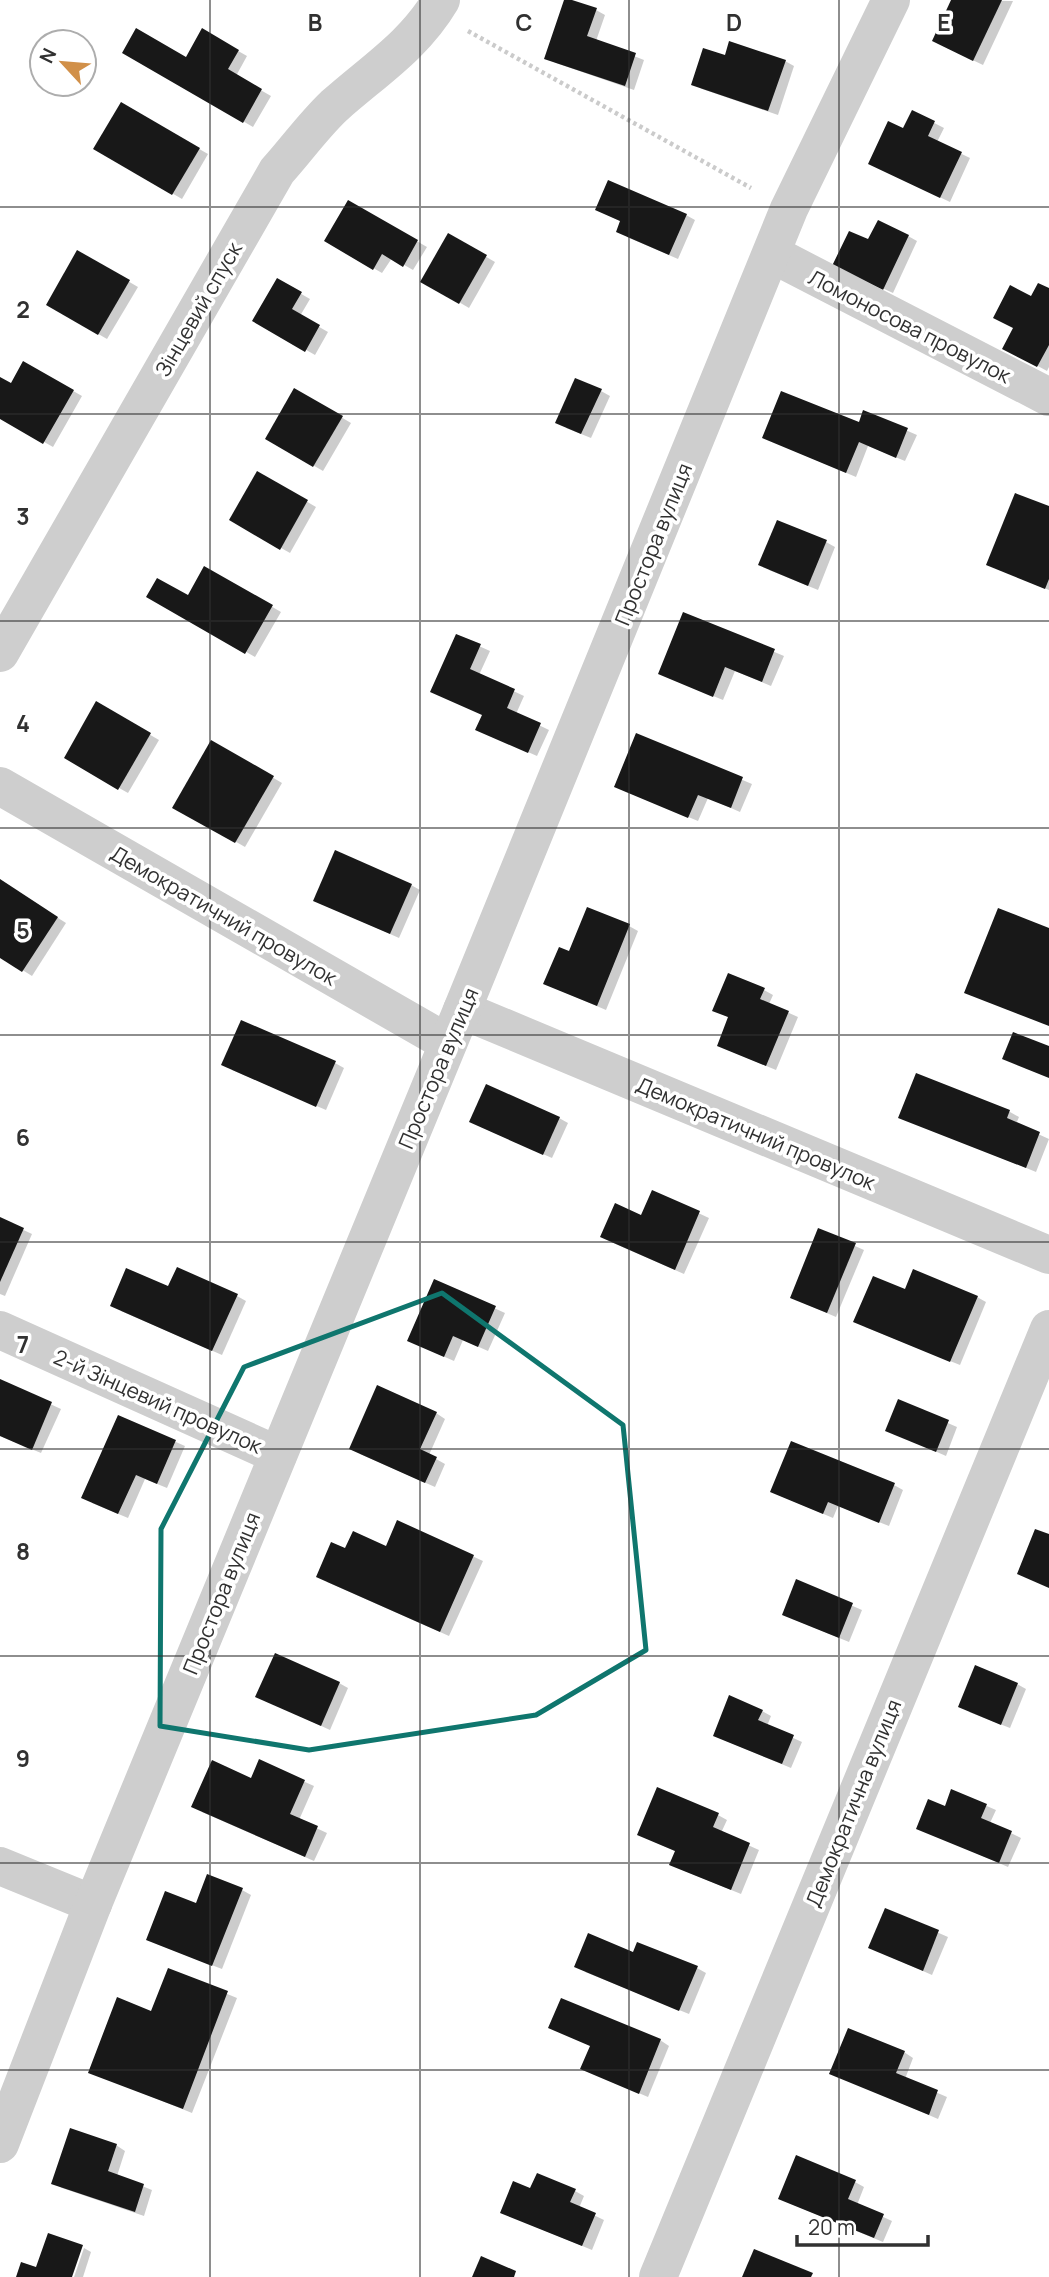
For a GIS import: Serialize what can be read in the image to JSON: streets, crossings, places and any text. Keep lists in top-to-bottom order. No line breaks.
{"streets":{"street":["Зінцевий спуск","Ломоносова провулок","Простора вулиця","Демократичний провулок","2-й Зінцевий провулок","Демократична вулиця"]},"crossings":[["Ломоносова провулок","Простора вулиця"],["Простора вулиця","Демократичний провулок"],["Простора вулиця","2-й Зінцевий провулок"]],"scale_bar":"20 m","north":"top left","grid":{"columns":["B","C","D","E"],"rows":["2","3","4","5","6","7","8","9"]}}
